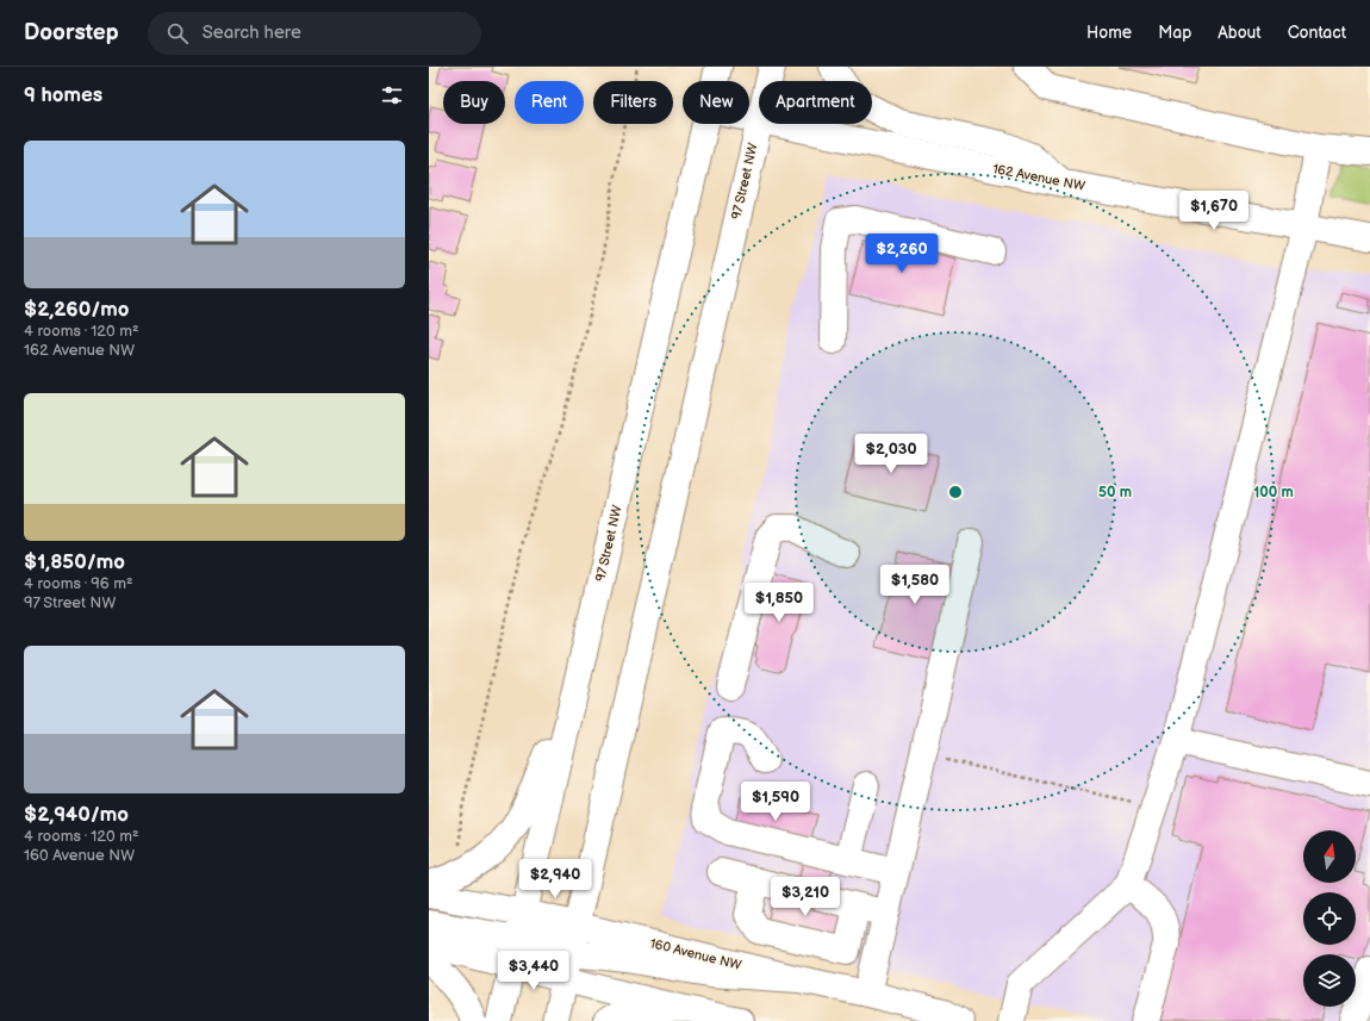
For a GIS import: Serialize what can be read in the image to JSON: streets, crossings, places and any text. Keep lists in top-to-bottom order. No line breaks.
{"streets":{"main road":["162 Avenue NW","97 Street NW","160 Avenue NW"]},"crossings":[["162 Avenue NW","97 Street NW"],["97 Street NW","160 Avenue NW"]],"north":"top","page":{"header":"Doorstep","search":"Search here","nav":["Home","Map","About","Contact"],"heading":"9 homes","chip":["Buy","Rent","Filters","New","Apartment"],"list":[{"name":"$2,260/mo","note":"4 rooms · 120 m² · 162 Avenue NW"},{"name":"$1,850/mo","note":"4 rooms · 96 m² · 97 Street NW"},{"name":"$2,940/mo","note":"4 rooms · 120 m² · 160 Avenue NW"}],"price":["$1,670","$2,260","$2,030","$1,580","$1,850","$1,590","$2,940","$3,210","$3,440"]},"rings":["50 m","100 m"]}
